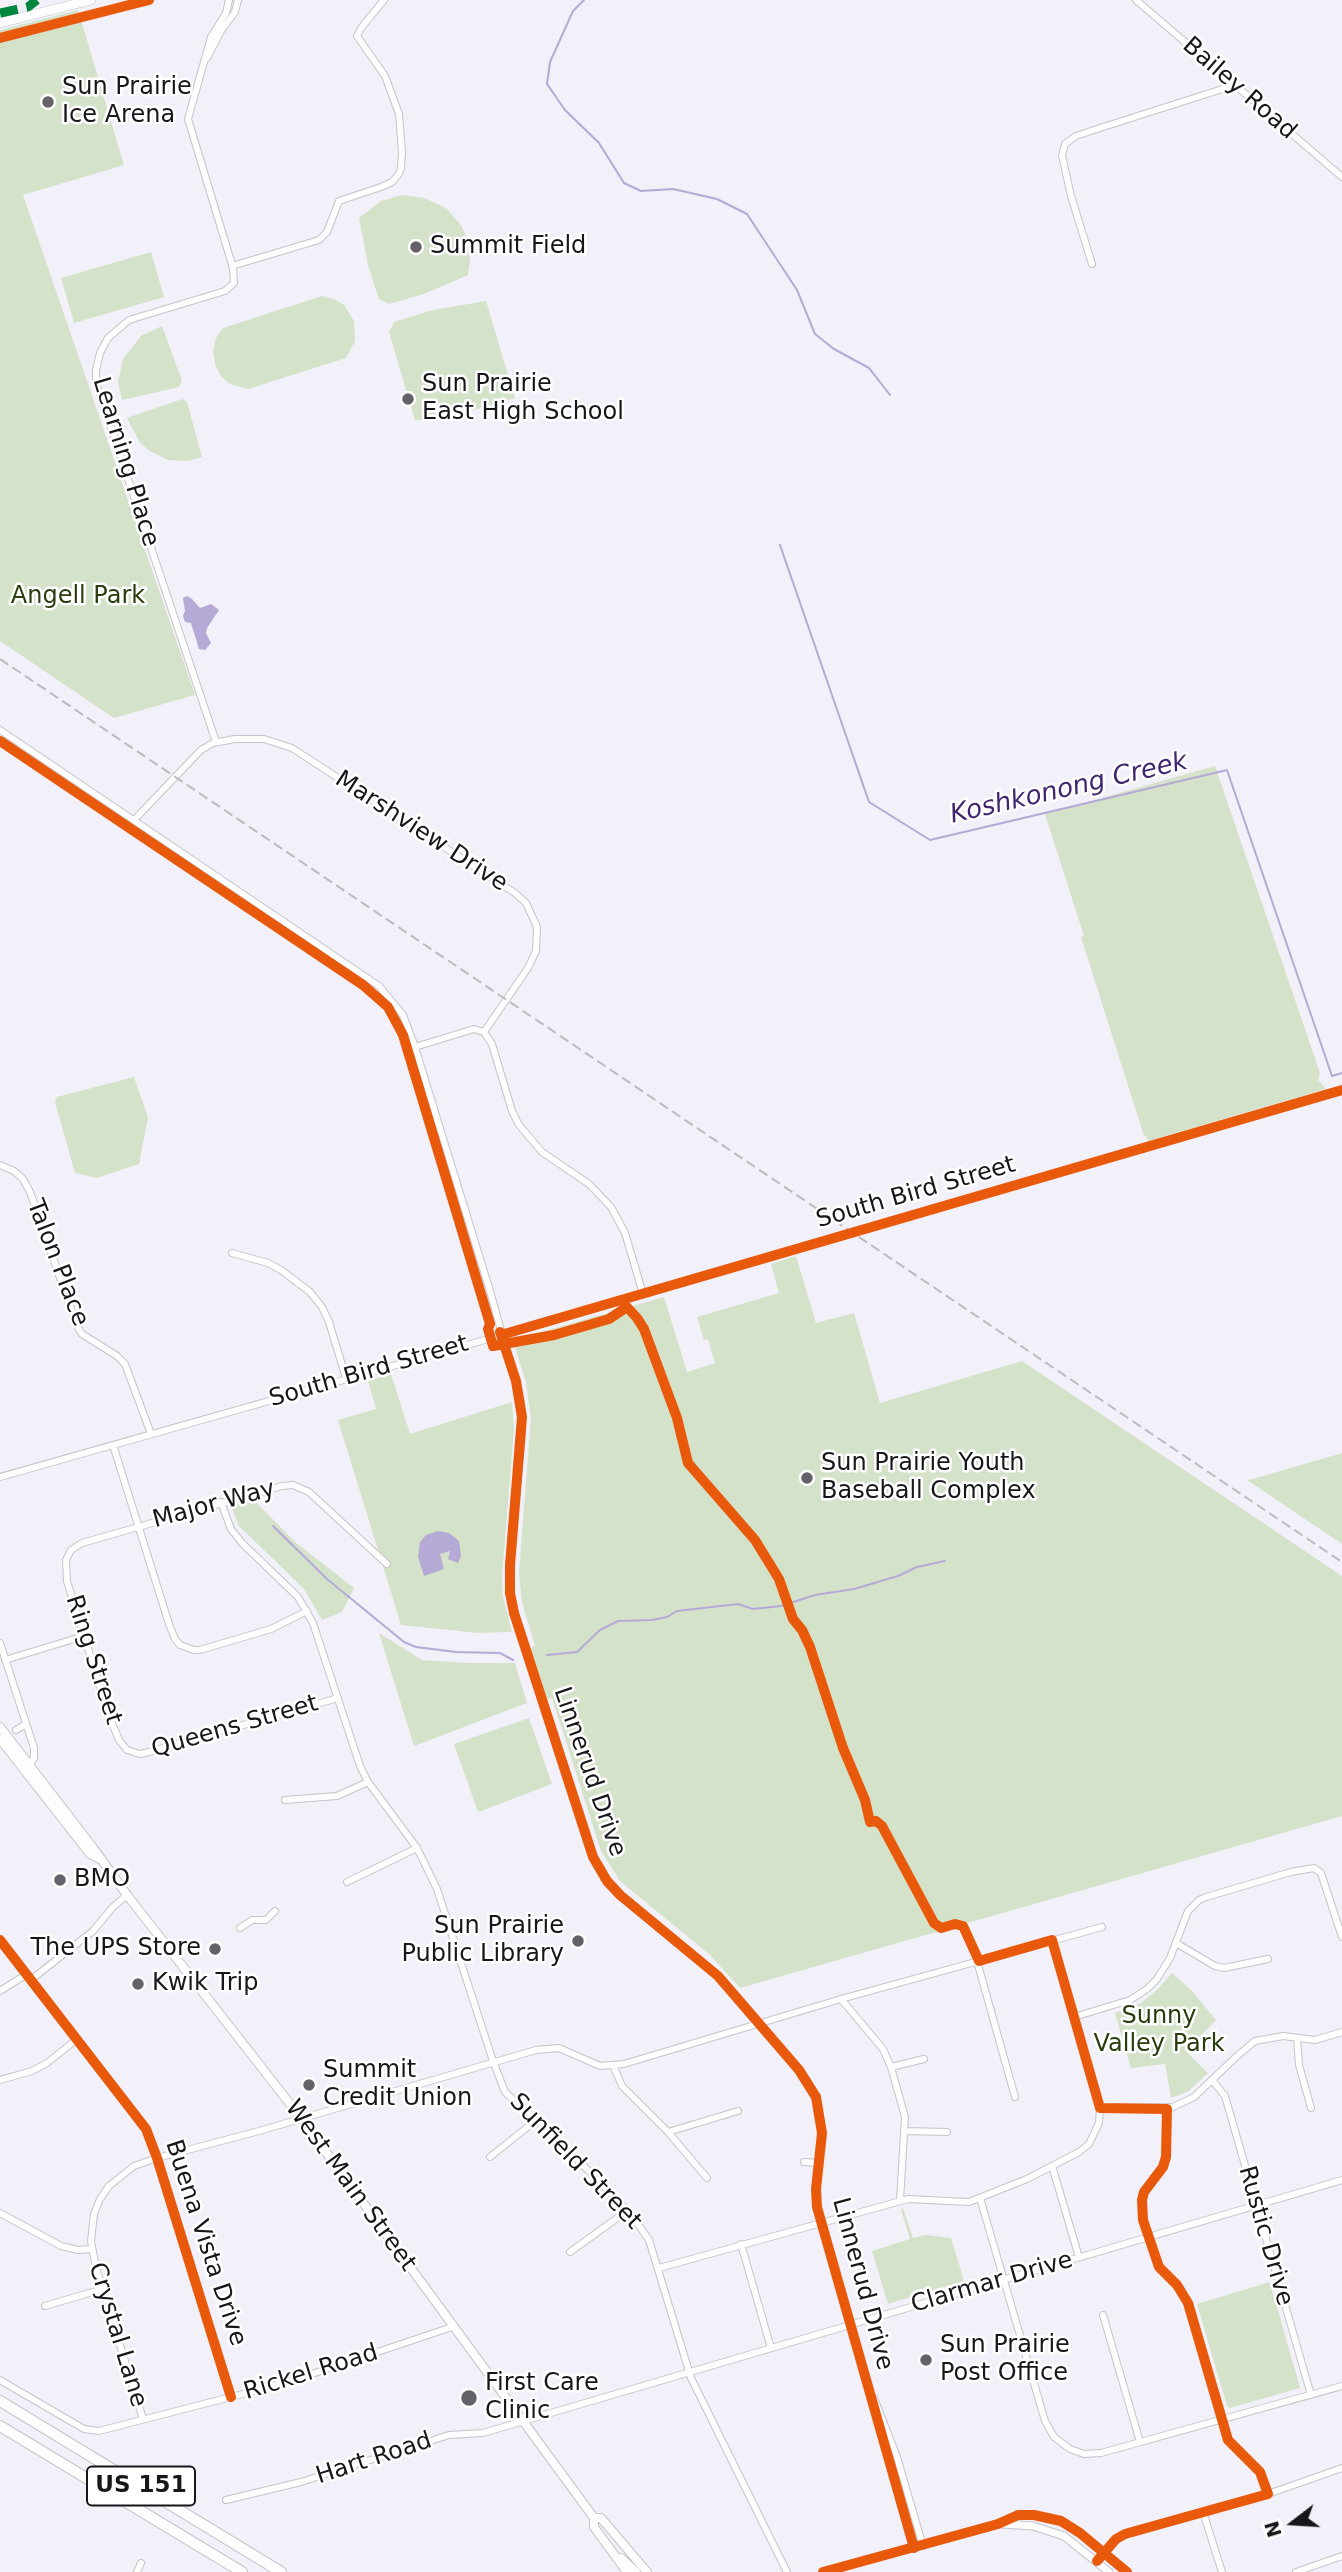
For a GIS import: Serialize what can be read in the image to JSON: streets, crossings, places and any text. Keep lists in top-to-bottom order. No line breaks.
{"streets":{"highway":["US 151"],"main road":["West Main Street"],"street":["Bailey Road","Learning Place","Marshview Drive","South Bird Street","Talon Place","Major Way","Ring Street","Queens Street","Linnerud Drive","Sunfield Street","Rustic Drive","Buena Vista Drive","Clarmar Drive","Crystal Lane","Rickel Road","Hart Road"]},"crossings":[["Learning Place","Marshview Drive"],["South Bird Street","Talon Place"],["South Bird Street","Linnerud Drive"],["Major Way","Ring Street"],["Major Way","Sunfield Street"],["Ring Street","Queens Street"],["Queens Street","Sunfield Street"],["Linnerud Drive","Clarmar Drive"],["Sunfield Street","Clarmar Drive"],["Sunfield Street","Crystal Lane"],["West Main Street","Clarmar Drive"],["West Main Street","Crystal Lane"],["West Main Street","Rickel Road"],["West Main Street","Hart Road"],["Rustic Drive","Clarmar Drive"],["Buena Vista Drive","Crystal Lane"],["Buena Vista Drive","Rickel Road"],["Clarmar Drive","Hart Road"],["Crystal Lane","Rickel Road"]],"water":["Koshkonong Creek"],"parks":["Angell Park","Sunny Valley Park"],"places":["Sun Prairie Ice Arena","Summit Field","Sun Prairie East High School","Sun Prairie Youth Baseball Complex","BMO","Sun Prairie Public Library","The UPS Store","Kwik Trip","Summit Credit Union","Sun Prairie Post Office","First Care Clinic"],"north":"left"}
